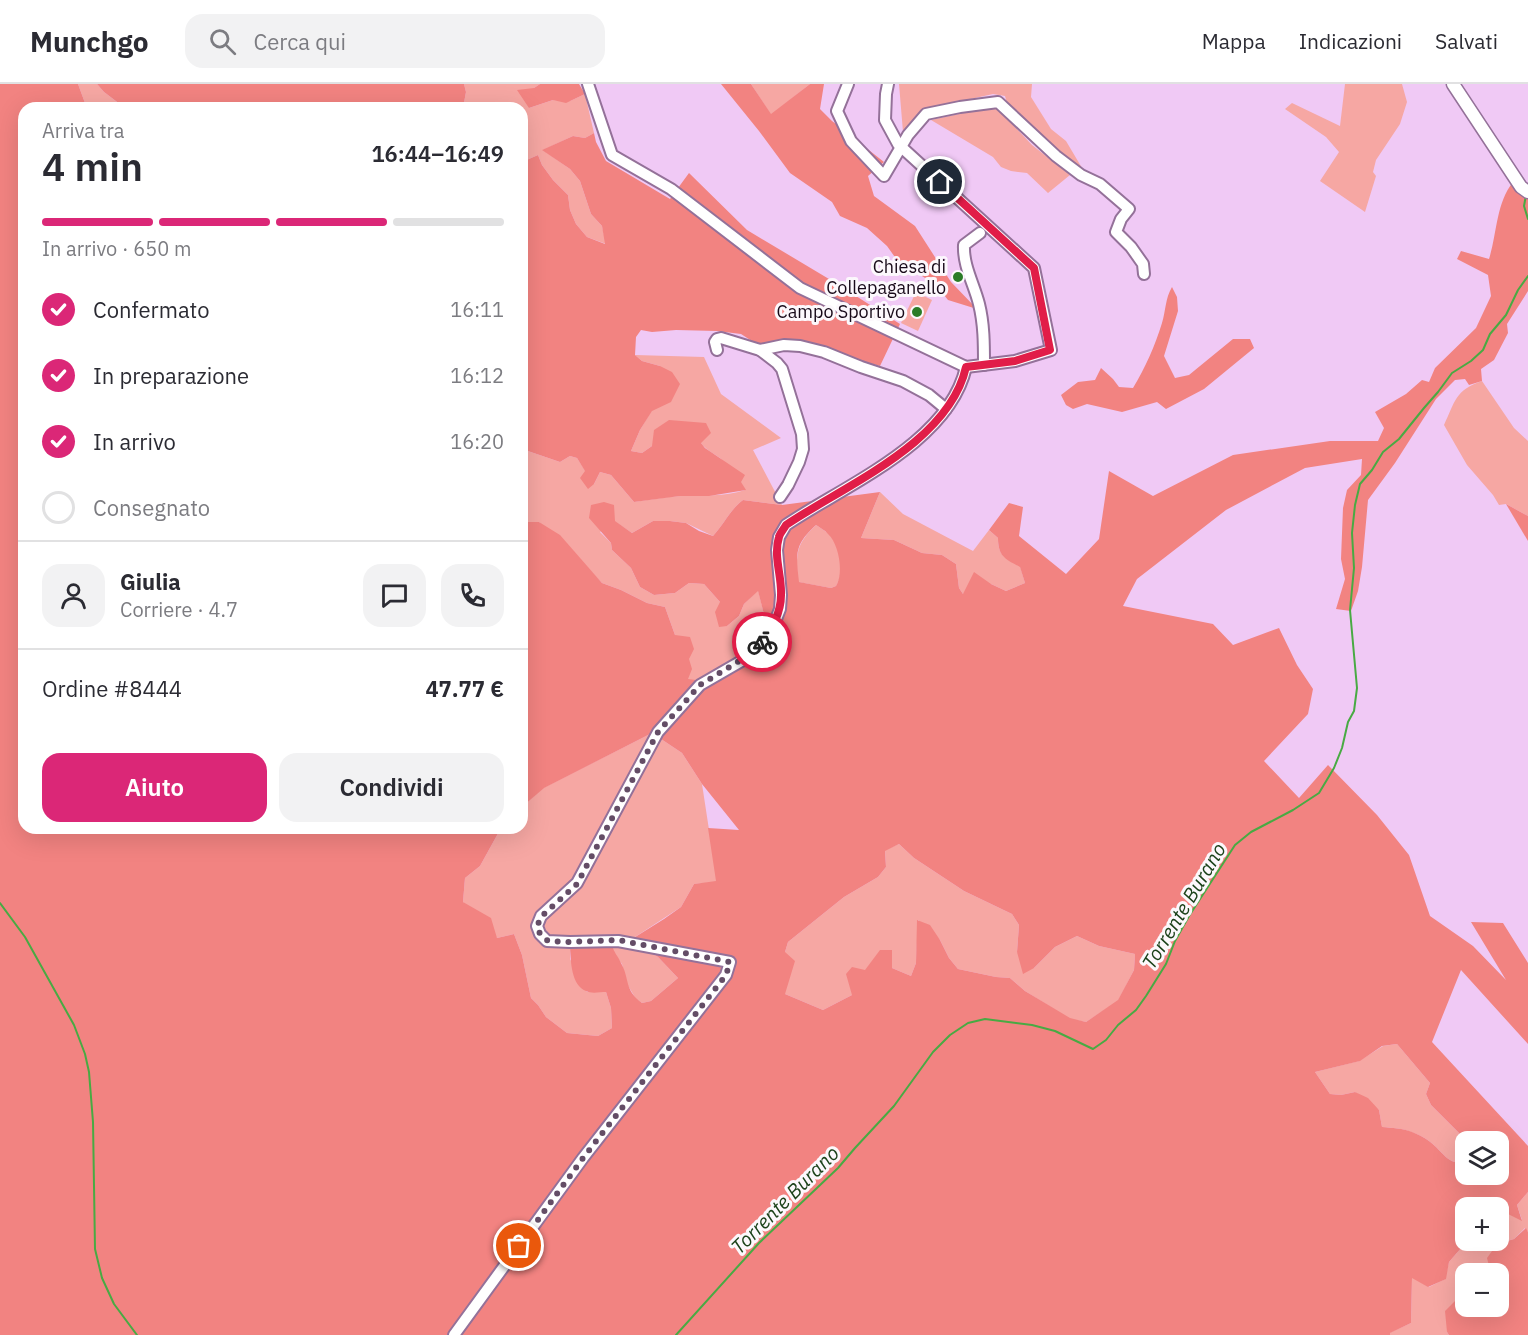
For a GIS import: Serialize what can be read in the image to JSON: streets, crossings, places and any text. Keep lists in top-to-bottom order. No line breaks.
{"water":["Torrente Burano"],"places":["Chiesa di Collepaganello","Campo Sportivo"],"page":{"header":"Munchgo","search":"Cerca qui","nav":["Mappa","Indicazioni","Salvati"],"heading":["4 min","Arriva tra","16:44–16:49"],"panel":["Giulia","Corriere · 4.7","Ordine #8444","47.77 €"],"bar":"In arrivo · 650 m","list":[["Confermato","16:11"],["In preparazione","16:12"],["In arrivo","16:20"],"Consegnato"],"buttons":["Aiuto","Condividi"],"map_buttons":["+","−"]}}
